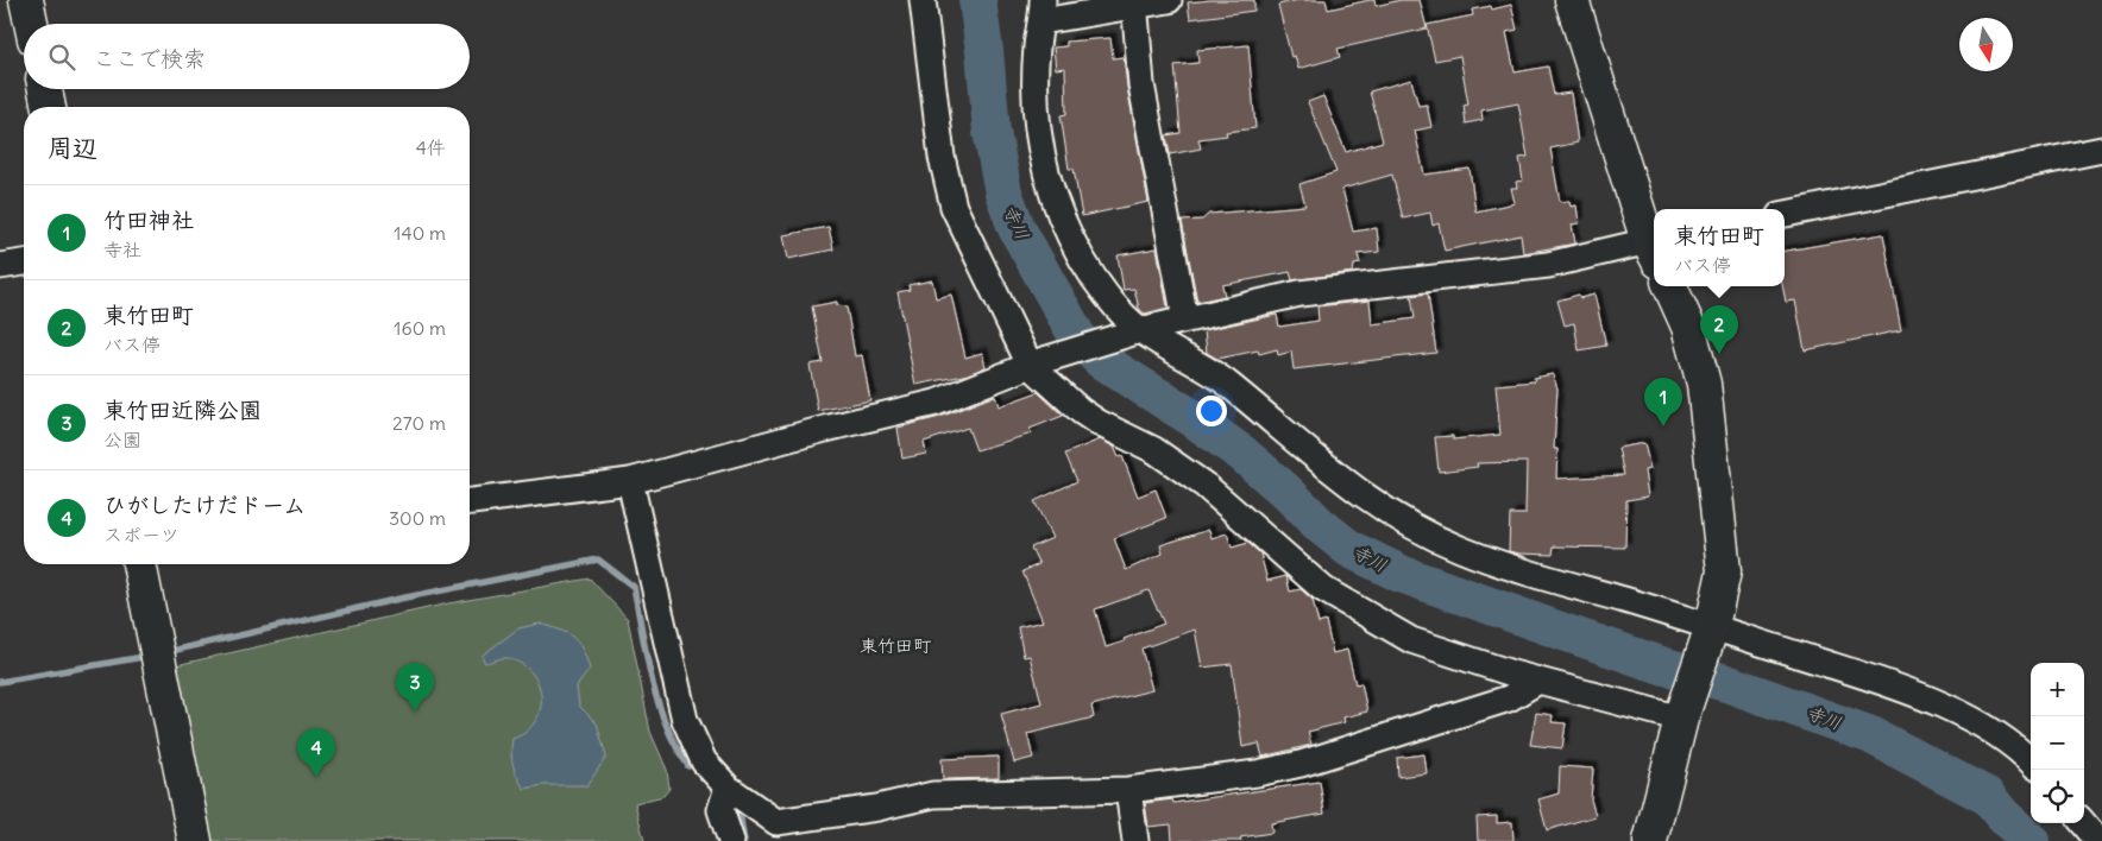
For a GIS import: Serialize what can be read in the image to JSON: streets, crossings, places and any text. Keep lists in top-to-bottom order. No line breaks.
{"districts":["東竹田町"],"water":["寺川"],"north":"bottom","page":{"search":"ここで検索","heading":["周辺","4件"],"list":[{"mark":"1","name":"竹田神社","note":"寺社","value":"140 m"},{"mark":"2","name":"東竹田町","note":"バス停","value":"160 m"},{"mark":"3","name":"東竹田近隣公園","note":"公園","value":"270 m"},{"mark":"4","name":"ひがしたけだドーム","note":"スポーツ","value":"300 m"}],"popup":["東竹田町","バス停"],"pins":["2","1","3","4"],"map_buttons":["+","−"]}}
